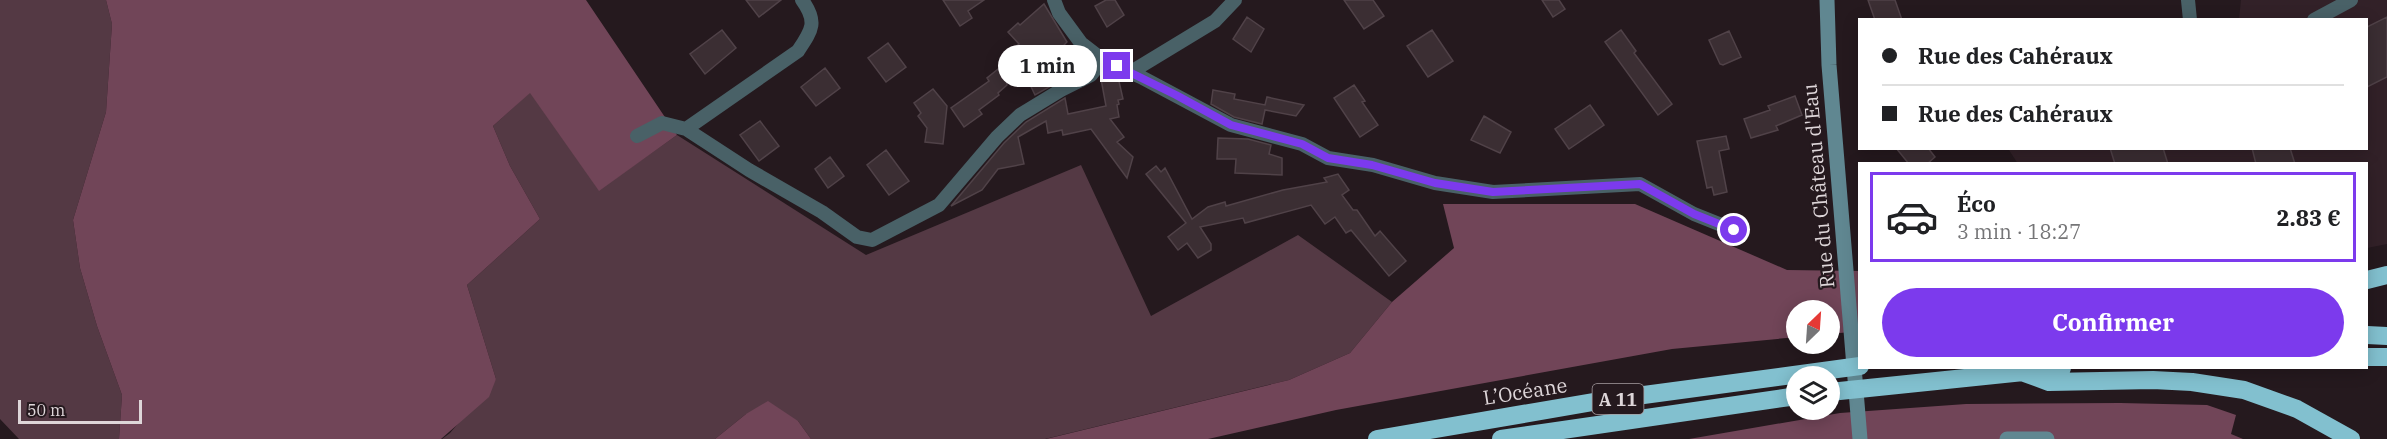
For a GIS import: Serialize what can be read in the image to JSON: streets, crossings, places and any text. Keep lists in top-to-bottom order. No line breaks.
{"streets":{"highway":["L’Océane","A 11"],"street":["Rue du Château d'Eau"]},"scale_bar":"50 m","north":"top right","page":{"banner":["Rue des Cahéraux","Rue des Cahéraux"],"bubble":"1 min","list":[{"name":"Éco","note":"3 min · 18:27","value":"2.83 €"}],"buttons":"Confirmer","scale":"50 m"}}
